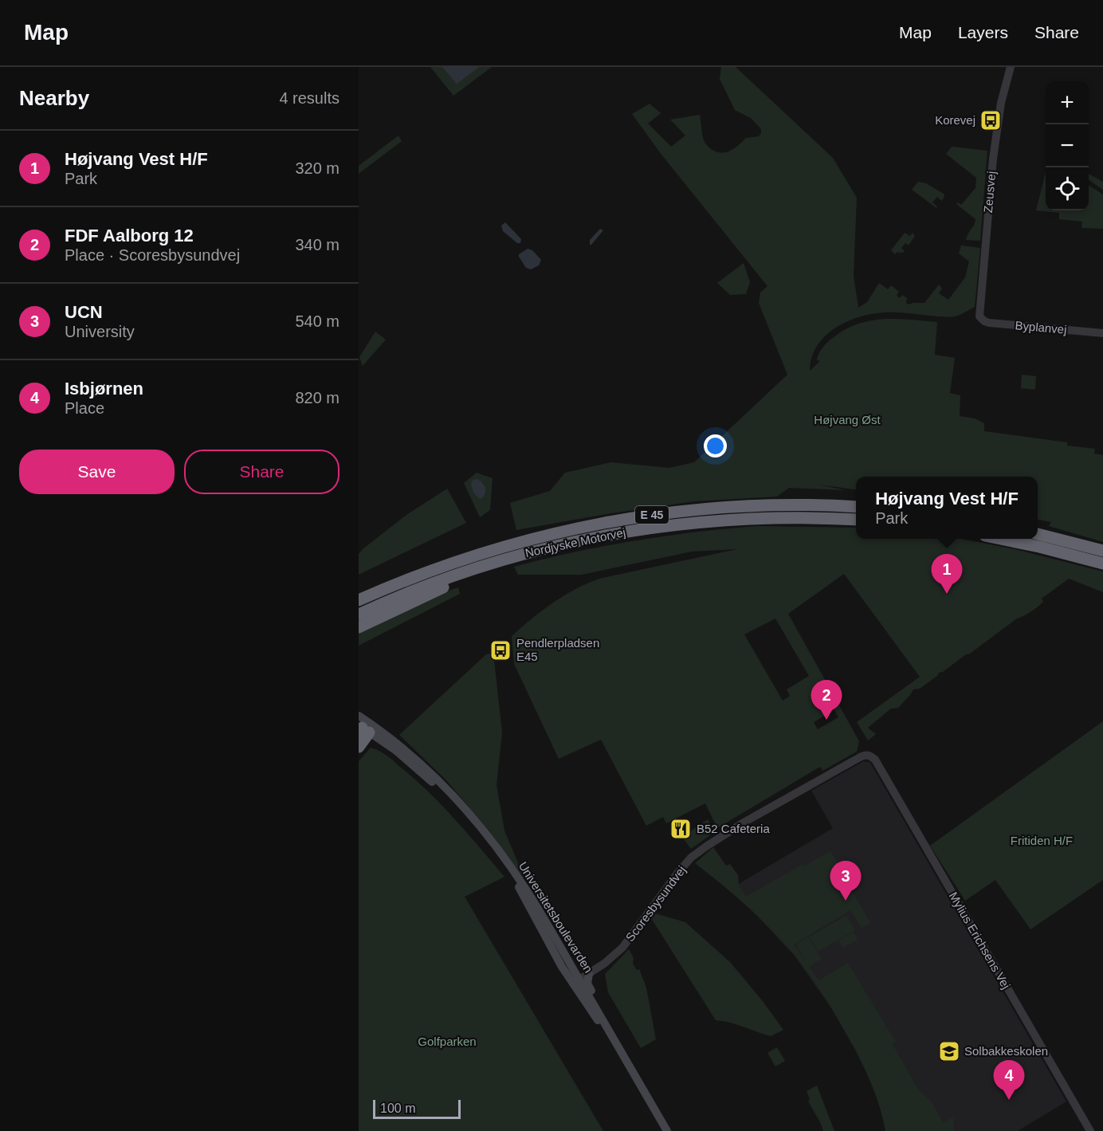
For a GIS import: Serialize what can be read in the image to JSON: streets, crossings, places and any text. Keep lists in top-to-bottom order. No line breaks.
{"streets":{"highway":["E 45","Nordjyske Motorvej"],"main road":["Universitetsboulevarden"],"street":["Zeusvej","Byplanvej","Scoresbysundvej","Mylius Erichsens Vej"]},"crossings":[["Zeusvej","Byplanvej"],["Scoresbysundvej","Universitetsboulevarden"],["Scoresbysundvej","Mylius Erichsens Vej"]],"parks":["Højvang Øst","Fritiden H/F","Golfparken"],"places":{"bus stop":["Korevej","Pendlerpladsen E45"],"restaurant":["B52 Cafeteria"],"school or university":["Solbakkeskolen"]},"scale_bar":"100 m","page":{"header":"Map","nav":["Map","Layers","Share"],"heading":["Nearby","4 results"],"map_buttons":["+","−"],"list":[{"mark":"1","name":"Højvang Vest H/F","note":"Park","value":"320 m"},{"mark":"2","name":"FDF Aalborg 12","note":"Place · Scoresbysundvej","value":"340 m"},{"mark":"3","name":"UCN","note":"University","value":"540 m"},{"mark":"4","name":"Isbjørnen","note":"Place","value":"820 m"}],"buttons":["Save","Share"],"popup":["Højvang Vest H/F","Park"],"pins":["1","2","3","4"],"scale":"100 m"}}
